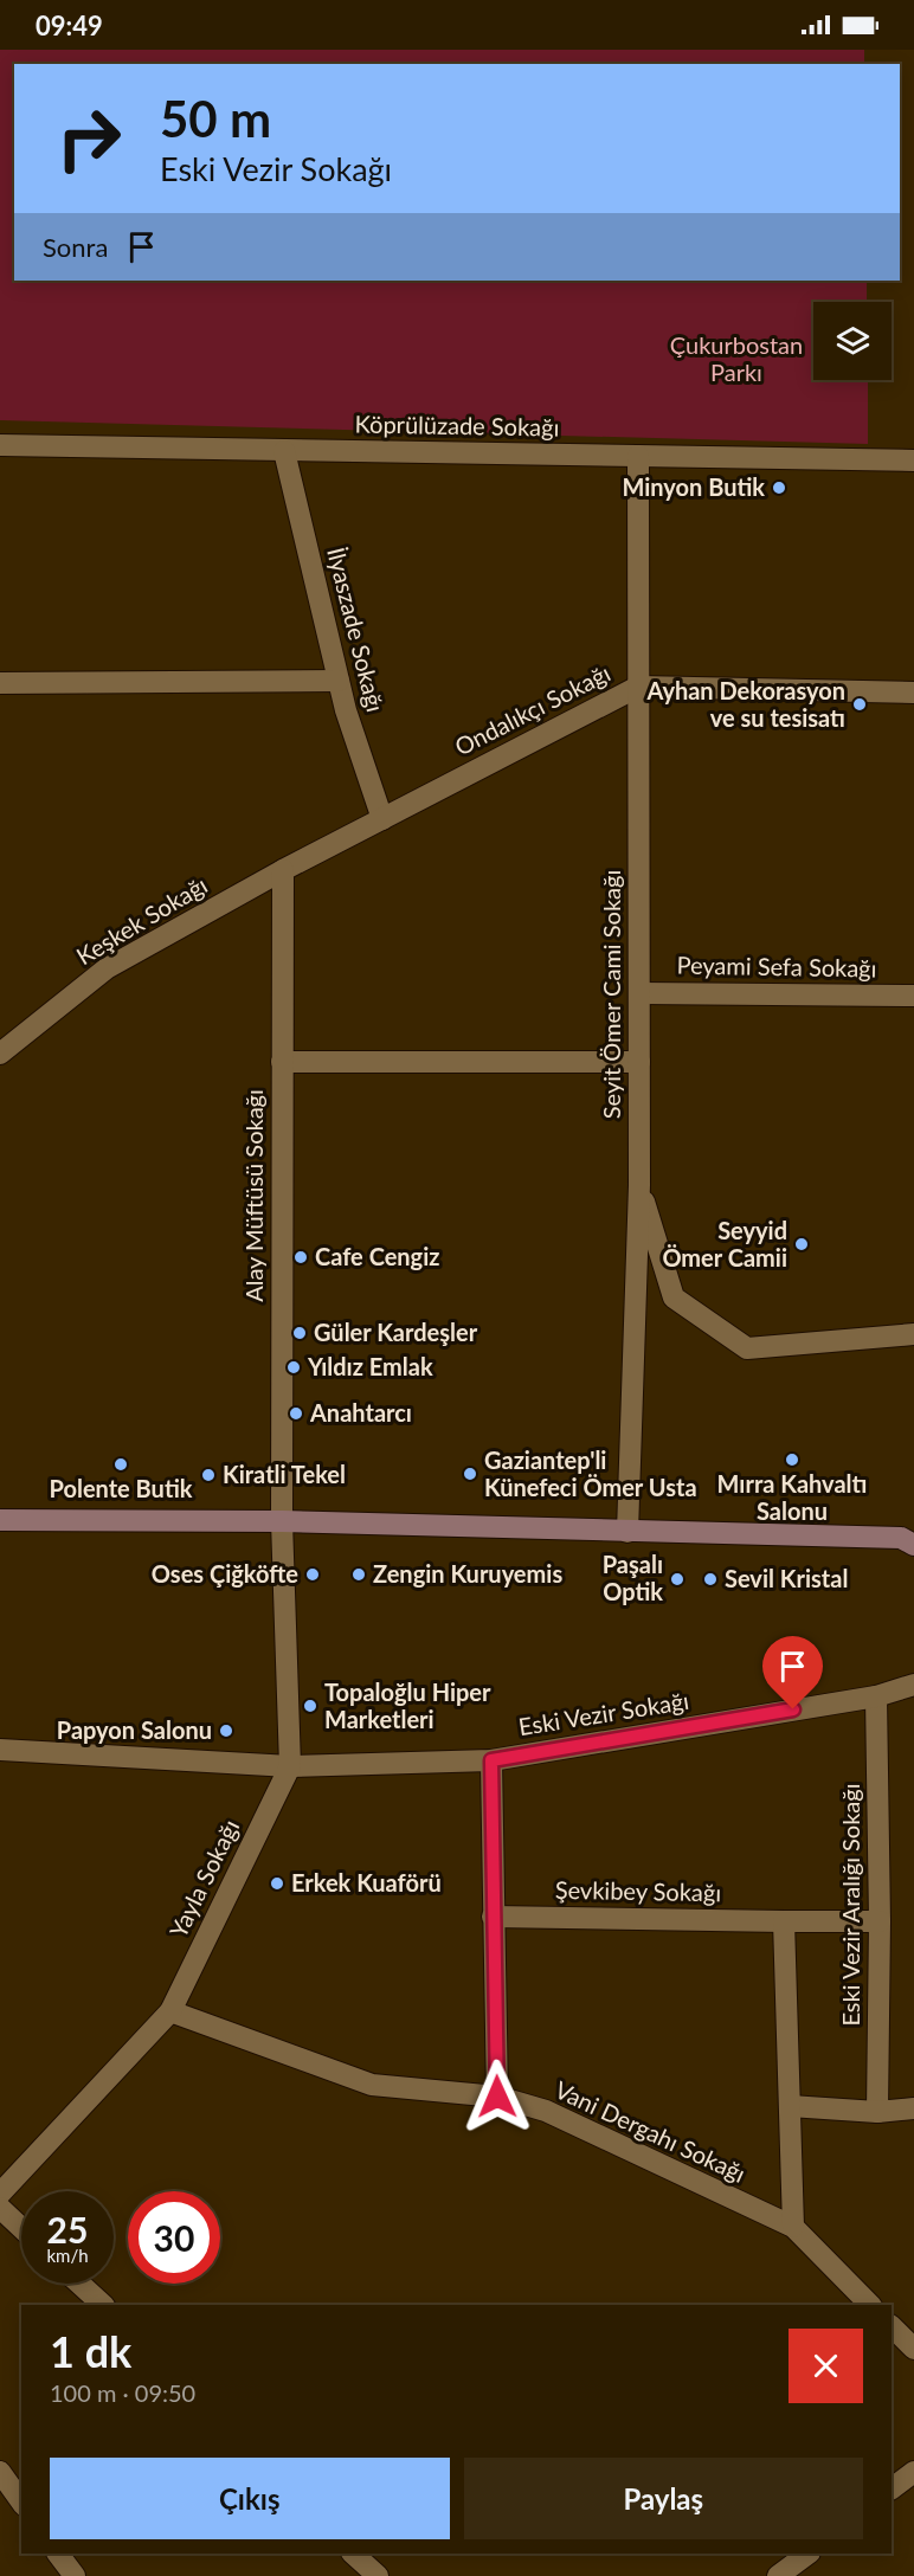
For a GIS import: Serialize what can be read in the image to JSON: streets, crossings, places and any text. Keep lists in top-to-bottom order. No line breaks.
{"streets":{"street":["Köprülüzade Sokağı","İlyaszade Sokağı","Ondalıkçı Sokağı","Keşkek Sokağı","Peyami Sefa Sokağı","Seyit Ömer Cami Sokağı","Alay Müftüsü Sokağı","Eski Vezir Sokağı","Yayla Sokağı","Şevkibey Sokağı","Eski Vezir Aralığı Sokağı","Vani Dergahı Sokağı"]},"crossings":[["Köprülüzade Sokağı","İlyaszade Sokağı"],["Köprülüzade Sokağı","Seyit Ömer Cami Sokağı"],["İlyaszade Sokağı","Ondalıkçı Sokağı"],["Ondalıkçı Sokağı","Keşkek Sokağı"],["Ondalıkçı Sokağı","Seyit Ömer Cami Sokağı"],["Ondalıkçı Sokağı","Alay Müftüsü Sokağı"],["Keşkek Sokağı","Alay Müftüsü Sokağı"],["Peyami Sefa Sokağı","Seyit Ömer Cami Sokağı"],["Alay Müftüsü Sokağı","Yayla Sokağı"],["Eski Vezir Sokağı","Yayla Sokağı"],["Eski Vezir Sokağı","Eski Vezir Aralığı Sokağı"],["Yayla Sokağı","Vani Dergahı Sokağı"],["Şevkibey Sokağı","Eski Vezir Aralığı Sokağı"]],"parks":["Çukurbostan Parkı"],"places":["Minyon Butik","Ayhan Dekorasyon ve su tesisatı","Seyyid Ömer Camii","Cafe Cengiz","Güler Kardeşler","Yıldız Emlak","Anahtarcı","Mırra Kahvaltı Salonu","Polente Butik","Gaziantep'li Künefeci Ömer Usta","Kiratli Tekel","Oses Çiğköfte","Zengin Kuruyemis","Paşalı Optik","Sevil Kristal","Topaloğlu Hiper Marketleri","Papyon Salonu","Erkek Kuaförü"],"page":{"status":"09:49","turn":["50 m","Eski Vezir Sokağı"],"then":"Sonra","speed":"25 km/h","limit":"30","heading":["1 dk","100 m · 09:50"],"buttons":["Çıkış","Paylaş"]}}
